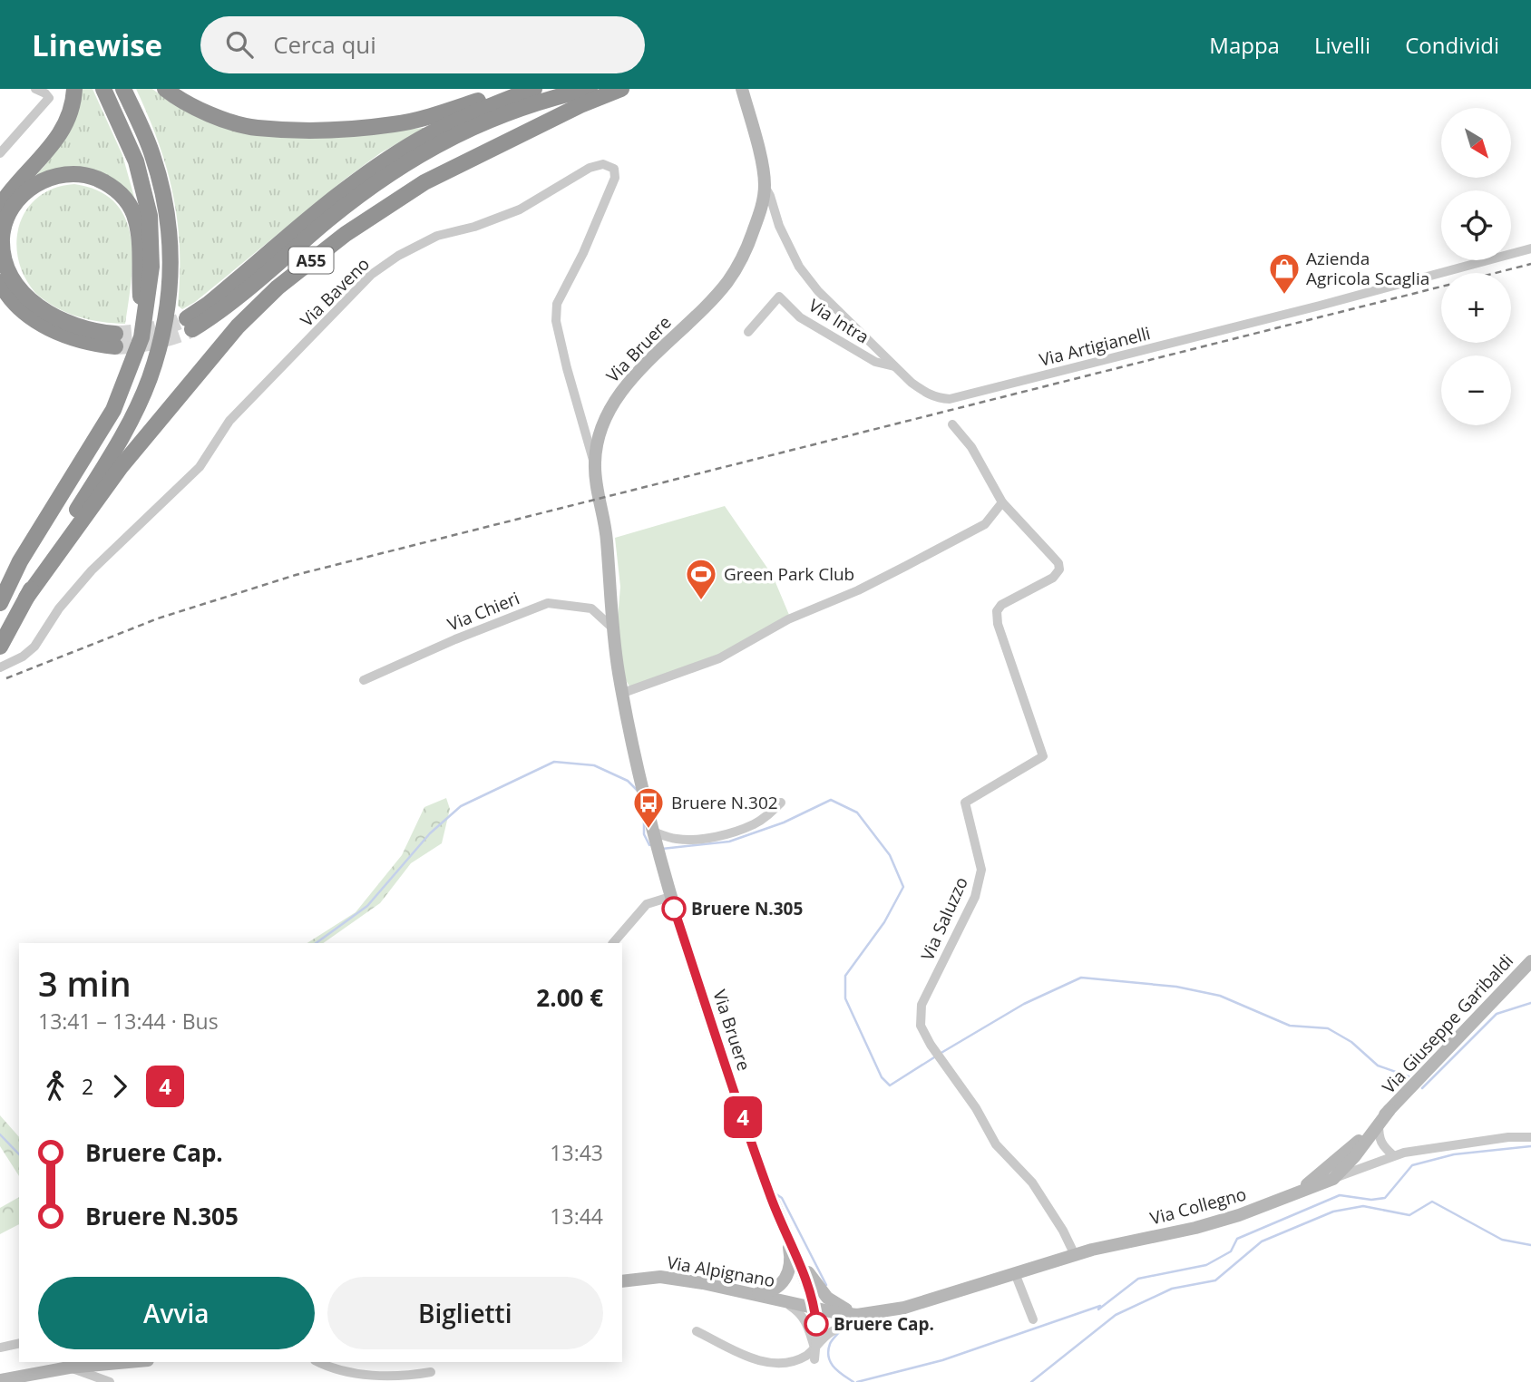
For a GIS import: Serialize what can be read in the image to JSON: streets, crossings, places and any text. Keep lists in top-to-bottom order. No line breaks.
{"streets":{"highway":["A55"],"street":["Via Baveno","Via Intra","Via Artigianelli","Via Bruere","Via Chieri","Via Saluzzo","Via Giuseppe Garibaldi","Via Collegno","Via Alpignano"]},"crossings":[["Via Baveno","Via Bruere"],["Via Intra","Via Artigianelli"],["Via Artigianelli","Via Bruere"],["Via Bruere","Via Chieri"],["Via Bruere","Via Collegno"],["Via Bruere","Via Alpignano"],["Via Saluzzo","Via Collegno"],["Via Collegno","Via Alpignano"]],"places":{"shop":["Azienda Agricola Scaglia"],"sports":["Green Park Club"],"bus stop":["Bruere N.302"],"other":["Bruere N.305","Bruere Cap."]},"lines":["bus line 4"],"north":"bottom right","page":{"header":"Linewise","search":"Cerca qui","nav":["Mappa","Livelli","Condividi"],"on_map":"4","map_buttons":["+","−"],"heading":["3 min","13:41 – 13:44 · Bus","2.00 €"],"legs":["2","4"],"list":[{"name":"Bruere Cap.","value":"13:43"},{"name":"Bruere N.305","value":"13:44"}],"buttons":["Avvia","Biglietti"]}}
